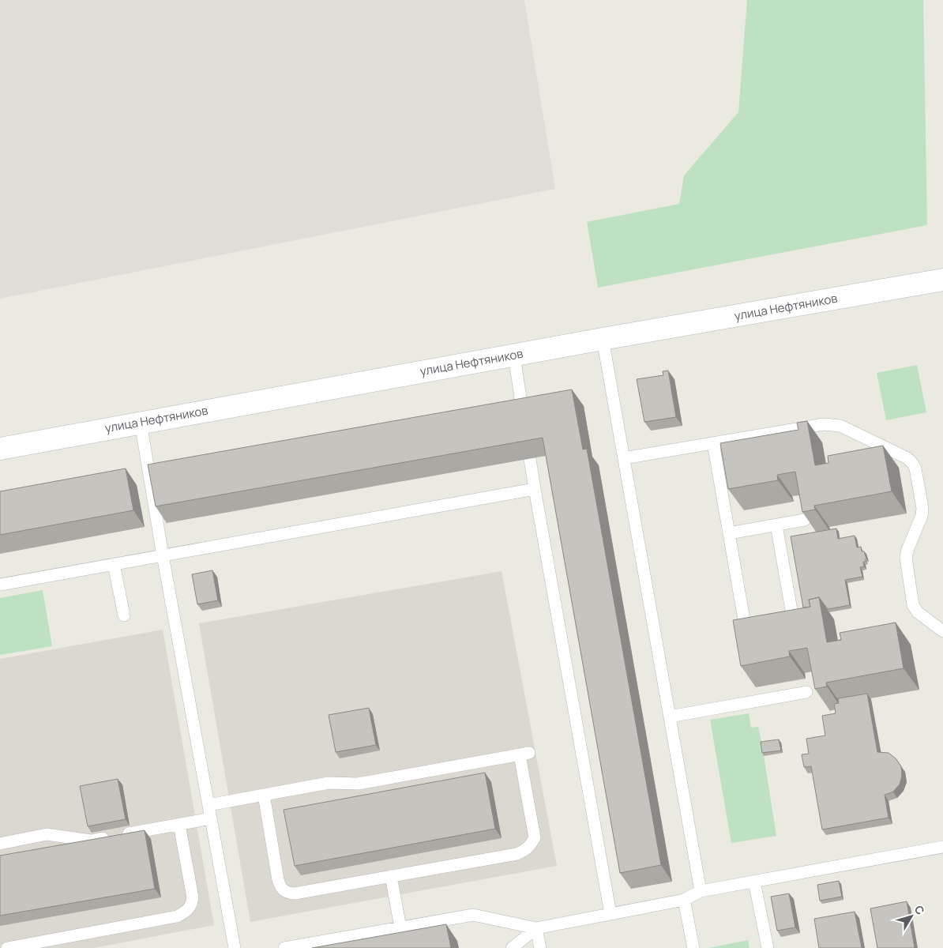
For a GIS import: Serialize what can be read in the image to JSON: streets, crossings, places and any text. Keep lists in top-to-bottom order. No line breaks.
{"streets":{"main road":["улица Нефтяников"]},"north":"top right"}
